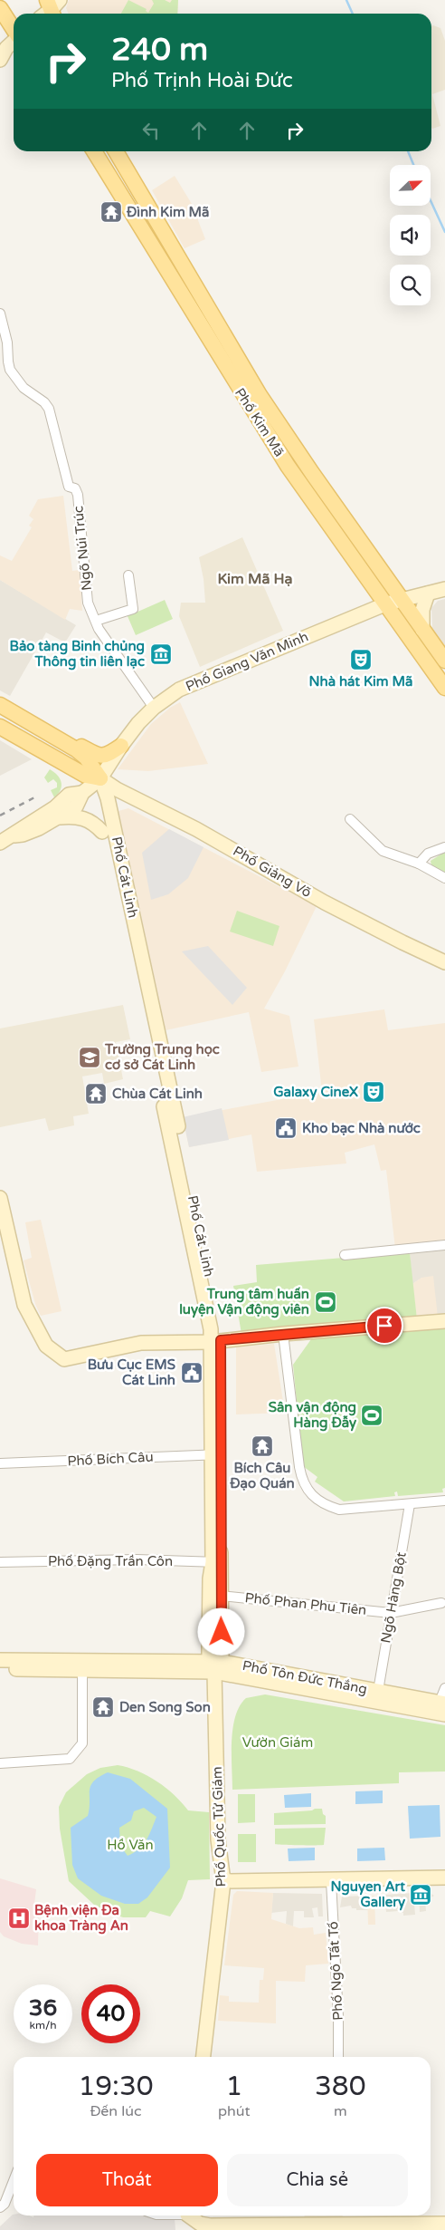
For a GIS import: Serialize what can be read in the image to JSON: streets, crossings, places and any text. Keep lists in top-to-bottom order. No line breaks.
{"streets":{"main road":["Phố Kim Mã","Phố Giảng Võ"],"street":["Ngõ Núi Trúc","Phố Giang Văn Minh","Phố Cát Linh","Phố Bích Câu","Phố Đặng Trần Côn","Ngõ Hàng Bột","Phố Phan Phu Tiên","Phố Tôn Đức Thắng","Phố Quốc Tử Giám","Phố Ngô Tất Tố"]},"crossings":[["Phố Kim Mã","Phố Giang Văn Minh"],["Ngõ Núi Trúc","Phố Giang Văn Minh"],["Phố Giang Văn Minh","Phố Giảng Võ"],["Phố Giang Văn Minh","Phố Cát Linh"],["Phố Giảng Võ","Phố Cát Linh"],["Phố Cát Linh","Phố Bích Câu"],["Phố Cát Linh","Phố Đặng Trần Côn"],["Phố Cát Linh","Phố Phan Phu Tiên"],["Phố Cát Linh","Phố Tôn Đức Thắng"],["Phố Cát Linh","Phố Quốc Tử Giám"],["Ngõ Hàng Bột","Phố Phan Phu Tiên"],["Ngõ Hàng Bột","Phố Tôn Đức Thắng"],["Phố Tôn Đức Thắng","Phố Quốc Tử Giám"]],"districts":["Kim Mã Hạ"],"parks":["Vườn Giám","Hồ Văn"],"places":{"temple":["Đình Kim Mã","Chùa Cát Linh","Bích Câu Đạo Quán","Den Song Son"],"museum":["Bảo tàng Binh chủng Thông tin liên lạc","Nguyen Art Gallery"],"theatre":["Nhà hát Kim Mã","Galaxy CineX"],"school or university":["Trường Trung học cơ sở Cát Linh"],"public building":["Kho bạc Nhà nước","Bưu Cục EMS Cát Linh"],"sports":["Trung tâm huấn luyện Vận động viên","Sân vận động Hàng Đẫy"],"hospital":["Bệnh viện Đa khoa Tràng An"]},"north":"top right","page":{"turn":["240 m","Phố Trịnh Hoài Đức"],"speed":"36 km/h","limit":"40","eta":["19:30","Đến lúc","1","phút","380","m"],"buttons":["Thoát","Chia sẻ"]}}
